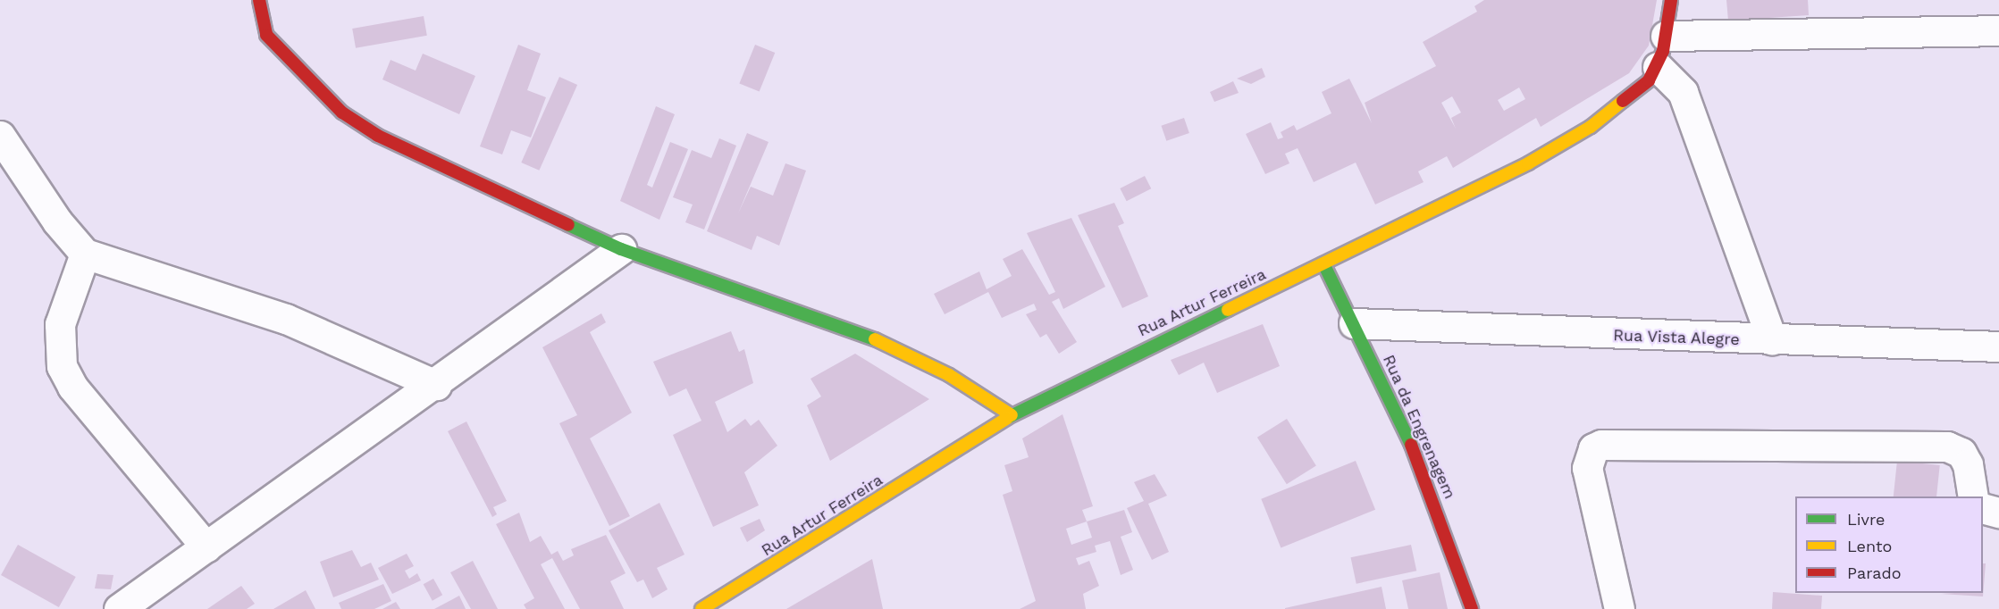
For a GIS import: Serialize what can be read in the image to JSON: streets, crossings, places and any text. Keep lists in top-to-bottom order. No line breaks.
{"streets":{"street":["Rua Artur Ferreira","Rua Vista Alegre","Rua da Engrenagem"]},"crossings":[["Rua Artur Ferreira","Rua da Engrenagem"],["Rua Vista Alegre","Rua da Engrenagem"]],"legend":["Livre","Lento","Parado"]}
